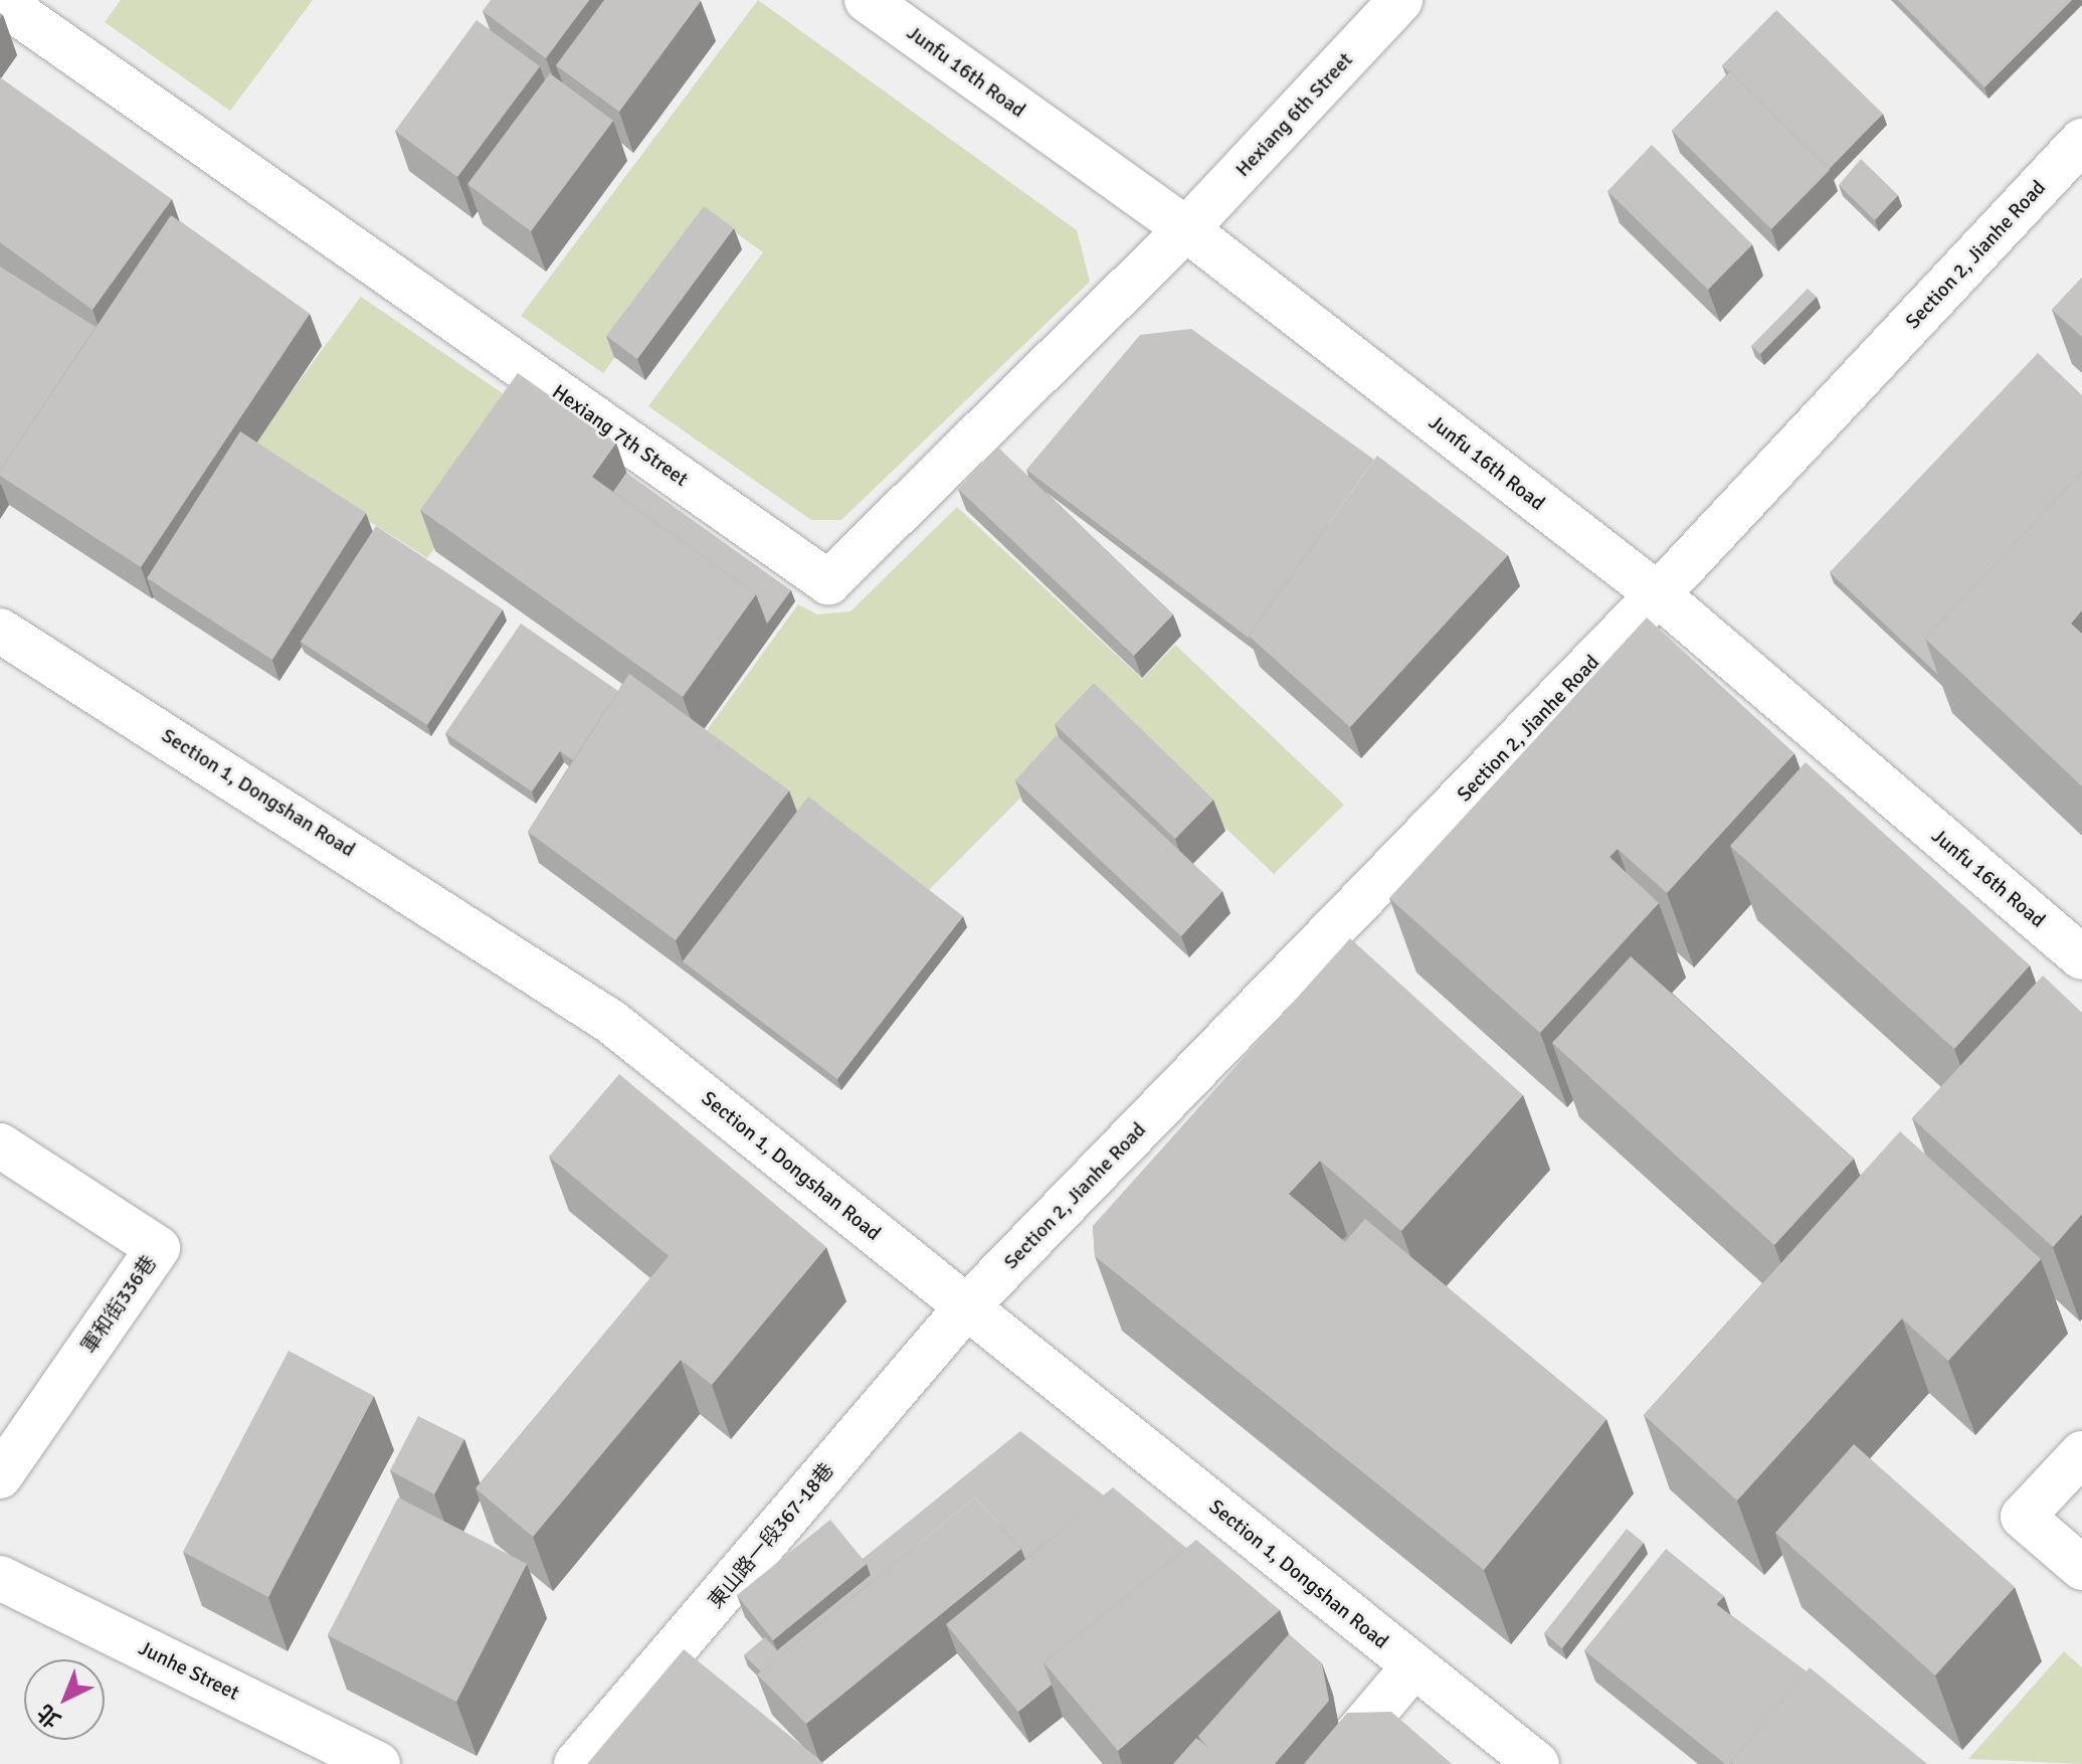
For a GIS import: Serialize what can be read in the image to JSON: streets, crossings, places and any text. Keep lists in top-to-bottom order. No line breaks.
{"streets":{"street":["Junfu 16th Road","Hexiang 6th Street","Section 2, Jianhe Road","Hexiang 7th Street","Section 1, Dongshan Road","軍和街336巷","東山路一段367-18巷","Junhe Street"]},"crossings":[["Junfu 16th Road","Hexiang 6th Street"],["Junfu 16th Road","Section 2, Jianhe Road"],["Junfu 16th Road","Hexiang 7th Street"],["Hexiang 6th Street","Hexiang 7th Street"],["Section 2, Jianhe Road","Section 1, Dongshan Road"],["Section 2, Jianhe Road","東山路一段367-18巷"],["Section 1, Dongshan Road","東山路一段367-18巷"]],"north":"bottom left"}
